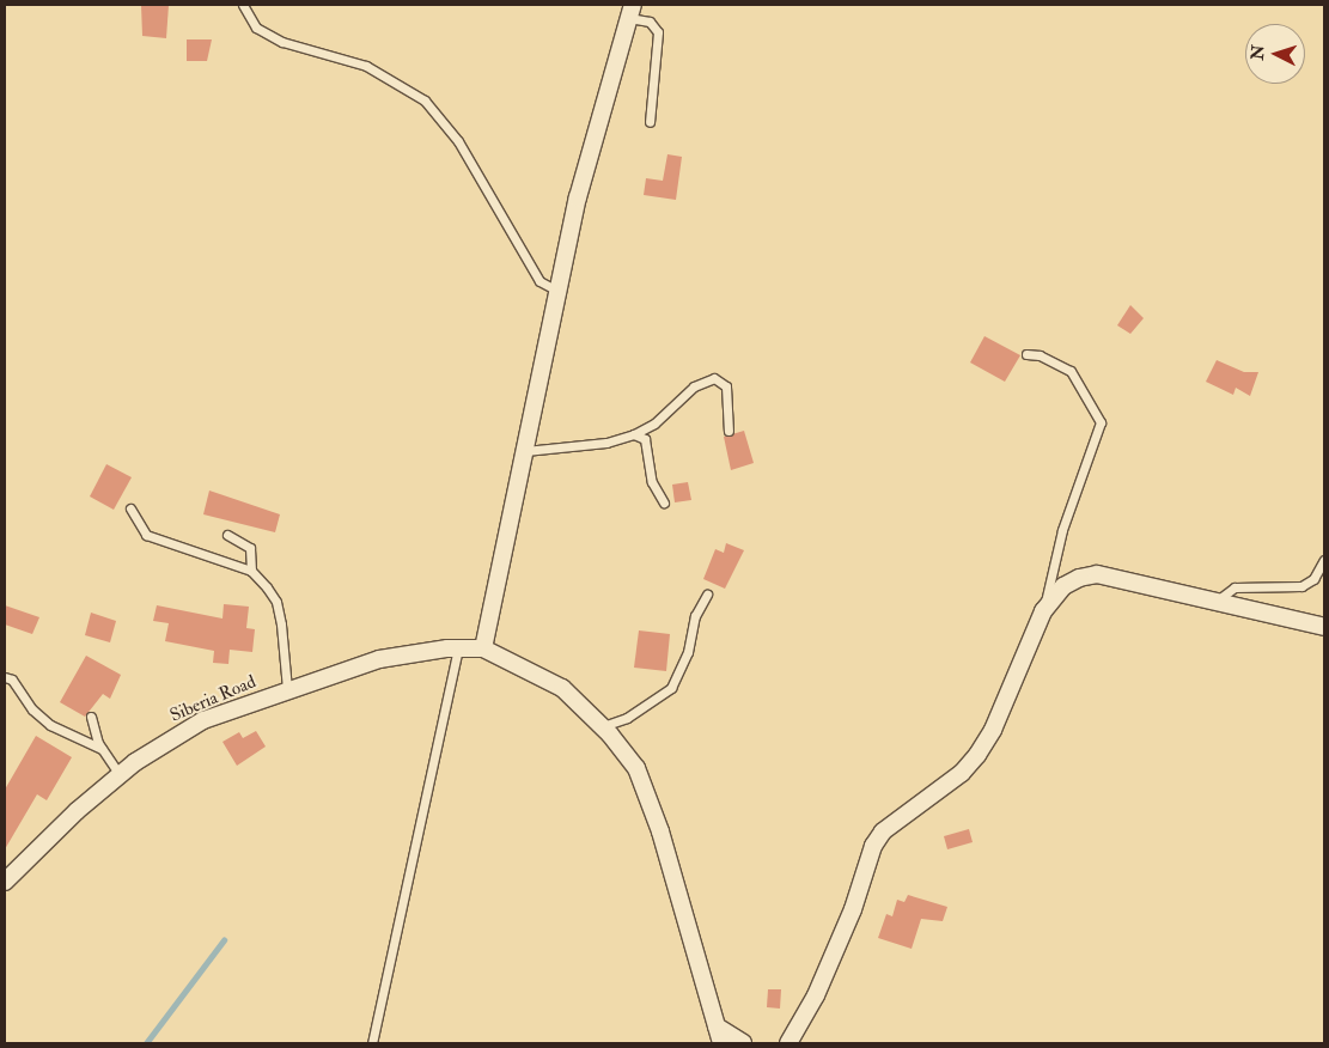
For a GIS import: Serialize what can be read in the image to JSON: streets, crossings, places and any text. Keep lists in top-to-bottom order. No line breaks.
{"streets":{"street":["Siberia Road"]},"north":"left"}
